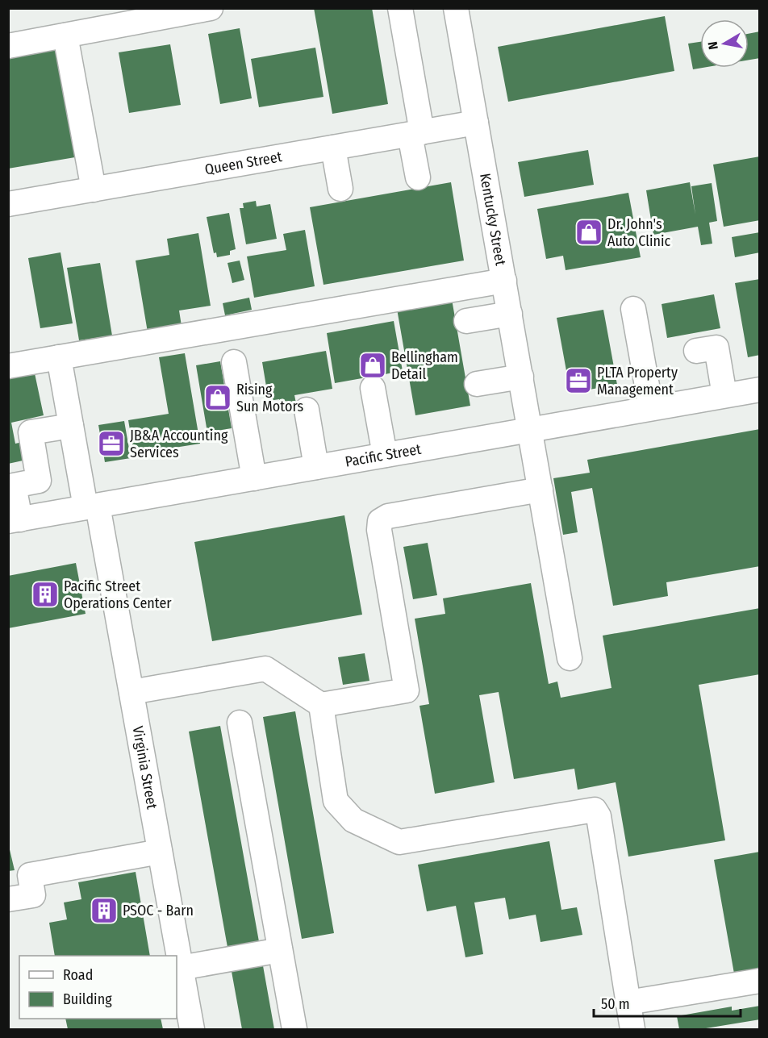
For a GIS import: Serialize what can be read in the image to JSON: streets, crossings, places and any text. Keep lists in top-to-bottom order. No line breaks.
{"streets":{"street":["Queen Street","Kentucky Street","Pacific Street","Virginia Street"]},"crossings":[["Queen Street","Kentucky Street"],["Kentucky Street","Pacific Street"],["Pacific Street","Virginia Street"]],"places":{"shop":["Dr. John's Auto Clinic","Bellingham Detail","Rising Sun Motors"],"office":["PLTA Property Management","JB&A Accounting Services"],"building":["Pacific Street Operations Center","PSOC - Barn"]},"legend":["Road","Building"],"scale_bar":"50 m","north":"left"}
